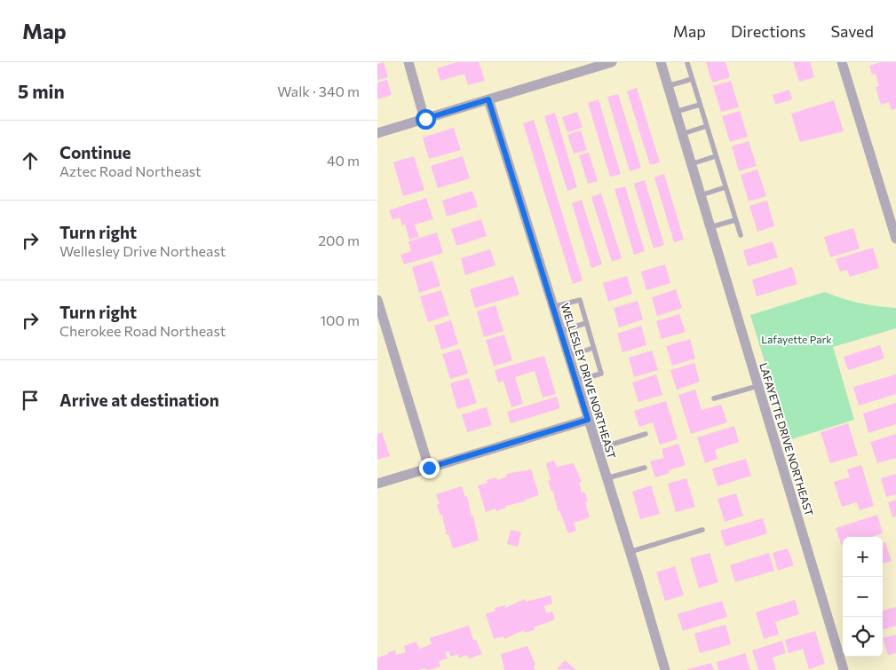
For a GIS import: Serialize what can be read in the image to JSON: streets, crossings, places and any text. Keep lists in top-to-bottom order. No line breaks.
{"streets":{"street":["WELLESLEY DRIVE NORTHEAST","LAFAYETTE DRIVE NORTHEAST"]},"parks":["Lafayette Park"],"page":{"header":"Map","nav":["Map","Directions","Saved"],"heading":["5 min","Walk · 340 m"],"list":[["Continue","Aztec Road Northeast","40 m"],["Turn right","Wellesley Drive Northeast","200 m"],["Turn right","Cherokee Road Northeast","100 m"],"Arrive at destination"],"map_buttons":["+","−"]}}
